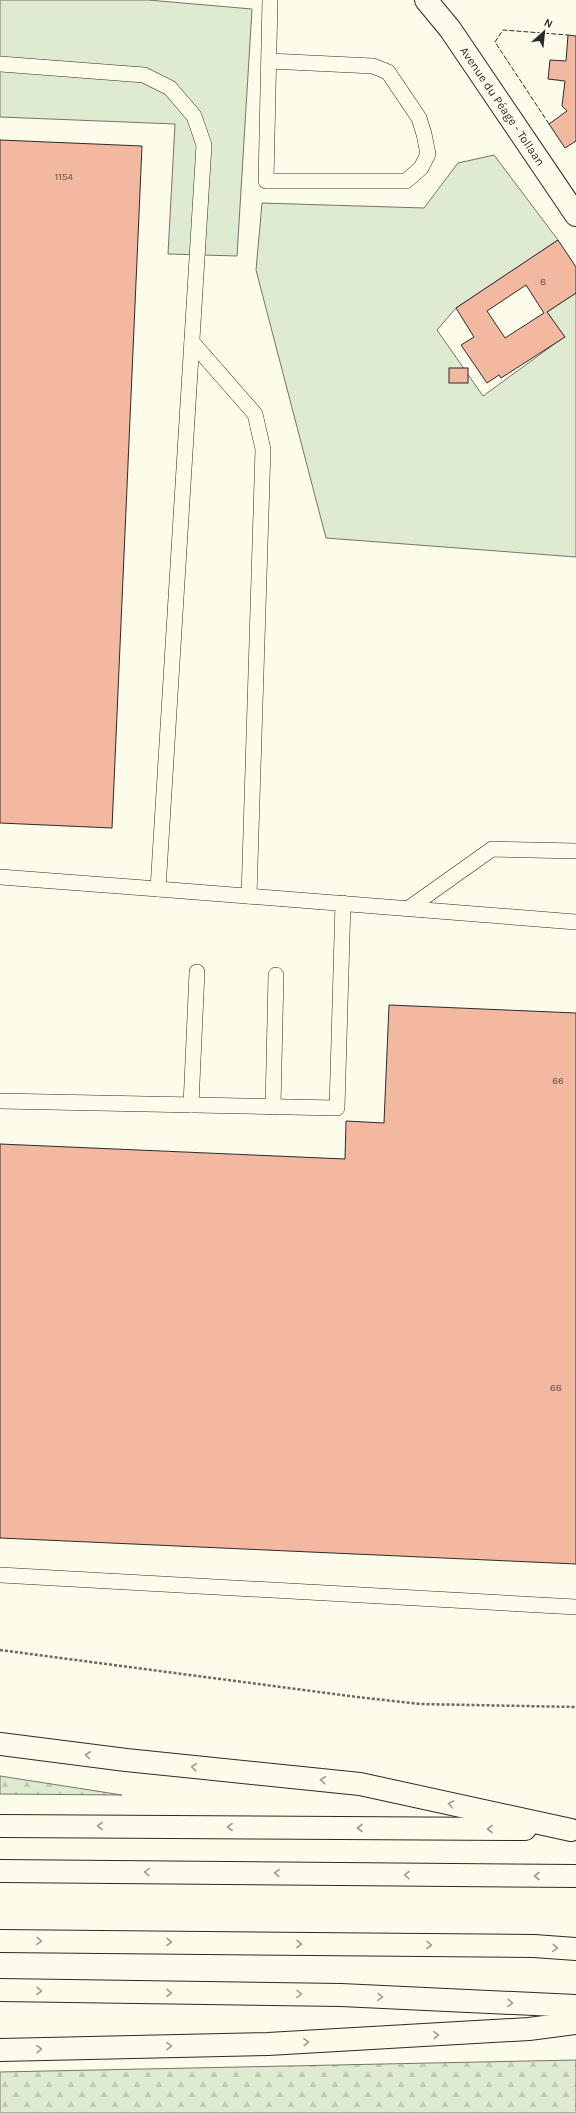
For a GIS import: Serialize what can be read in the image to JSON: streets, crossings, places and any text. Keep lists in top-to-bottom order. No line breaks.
{"streets":{"main road":["Avenue du Péage - Tollaan"]},"house_numbers":["1154","8","66","68"],"north":"top right"}
